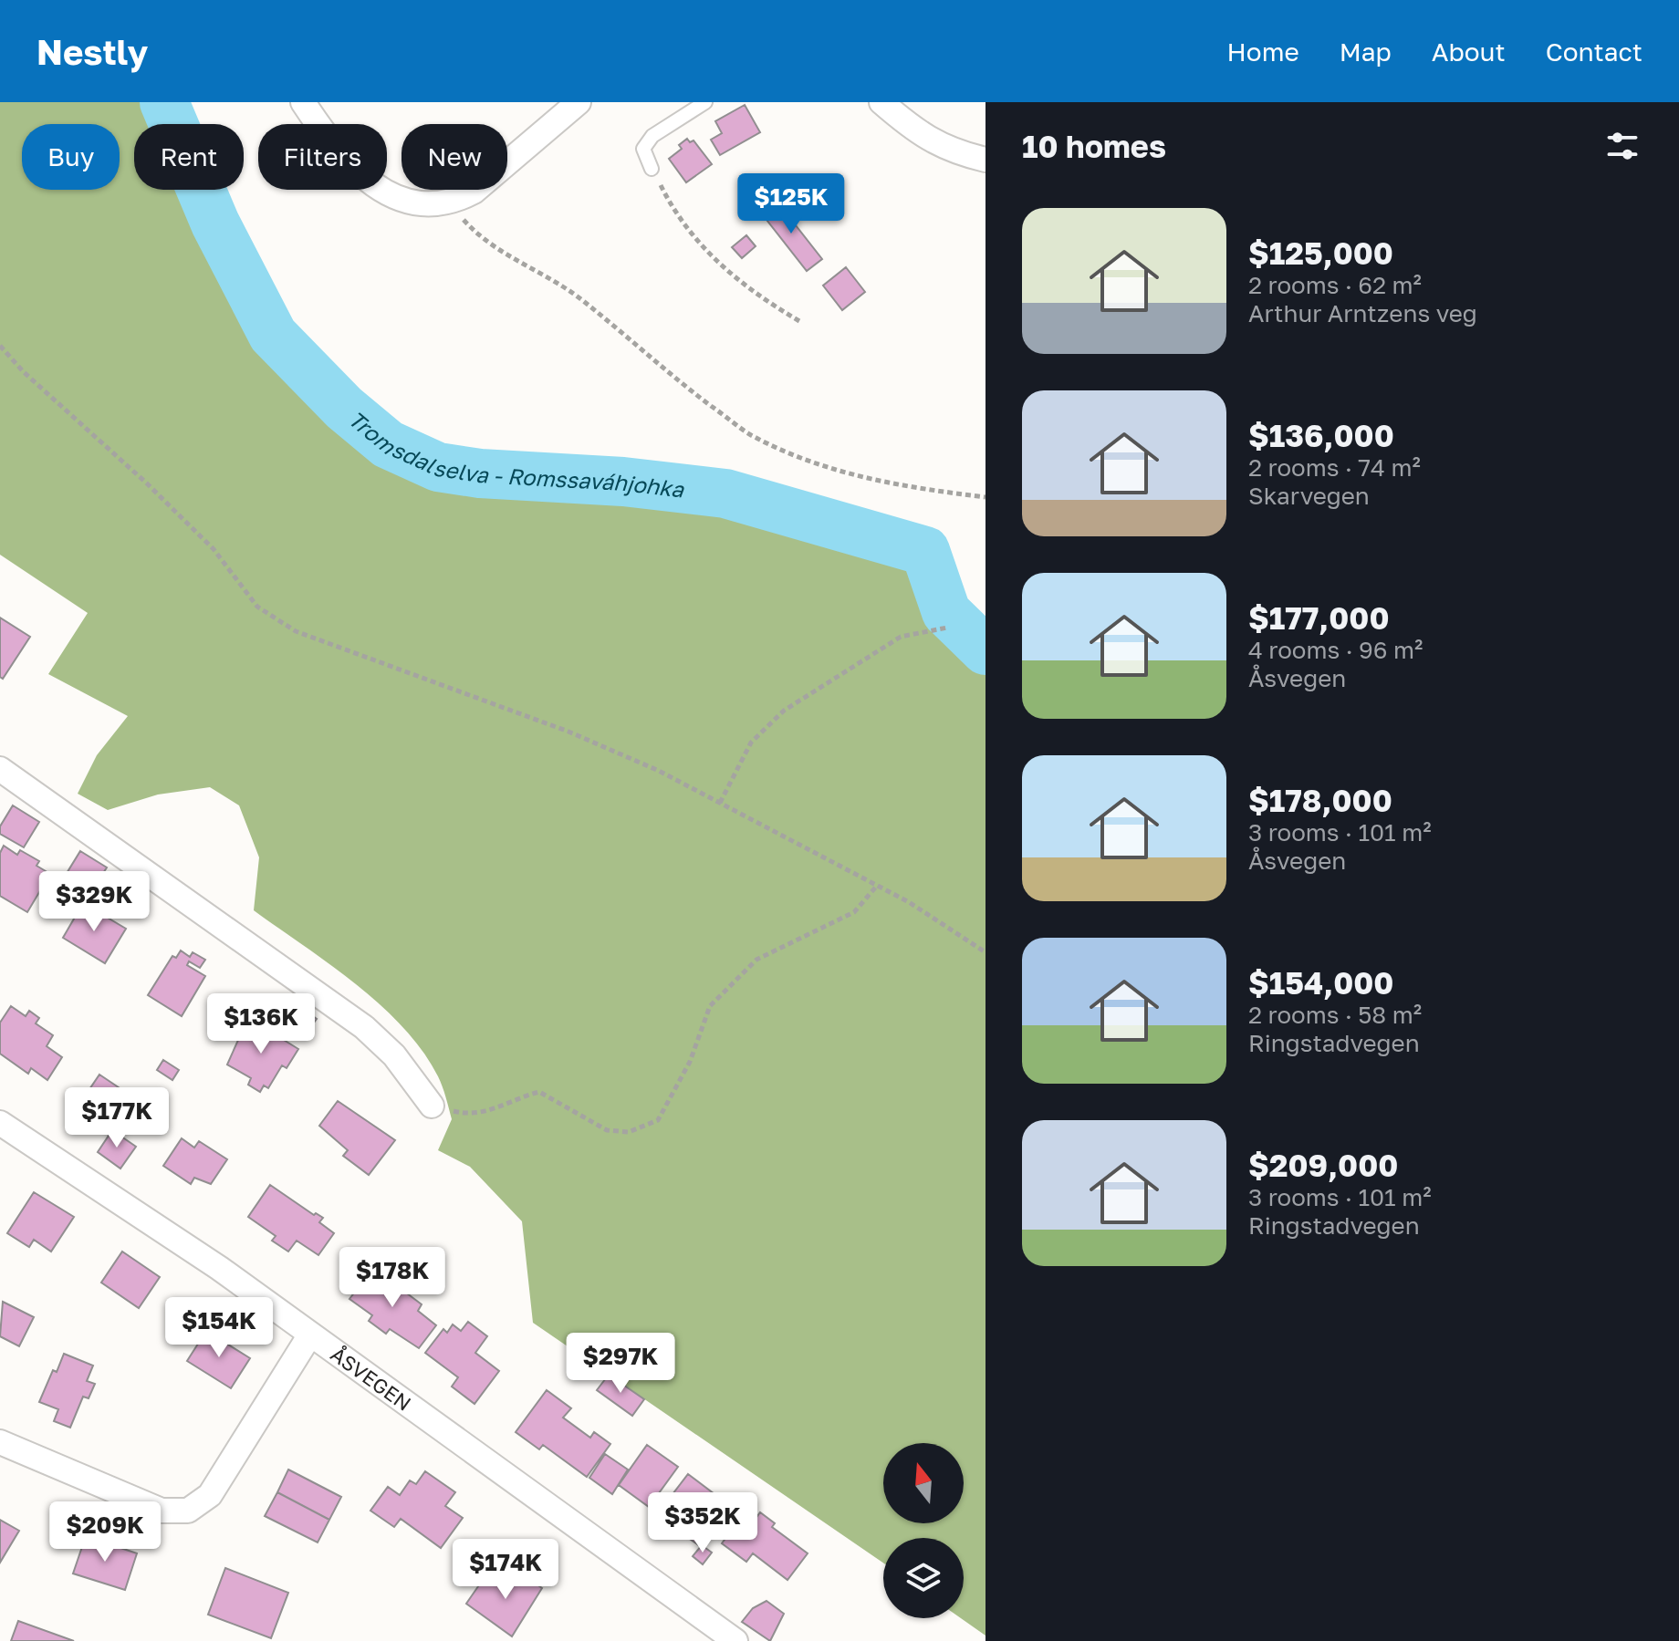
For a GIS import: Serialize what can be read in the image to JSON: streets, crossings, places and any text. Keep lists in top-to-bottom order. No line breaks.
{"streets":{"street":["ÅSVEGEN"]},"water":["Tromsdalselva - Romssaváhjohka"],"north":"top","page":{"header":"Nestly","nav":["Home","Map","About","Contact"],"heading":"10 homes","chip":["Buy","Rent","Filters","New"],"price":["$125K","$329K","$136K","$177K","$178K","$154K","$297K","$352K","$209K","$174K"],"list":[{"name":"$125,000","note":"2 rooms · 62 m² · Arthur Arntzens veg"},{"name":"$136,000","note":"2 rooms · 74 m² · Skarvegen"},{"name":"$177,000","note":"4 rooms · 96 m² · Åsvegen"},{"name":"$178,000","note":"3 rooms · 101 m² · Åsvegen"},{"name":"$154,000","note":"2 rooms · 58 m² · Ringstadvegen"},{"name":"$209,000","note":"3 rooms · 101 m² · Ringstadvegen"}]}}
